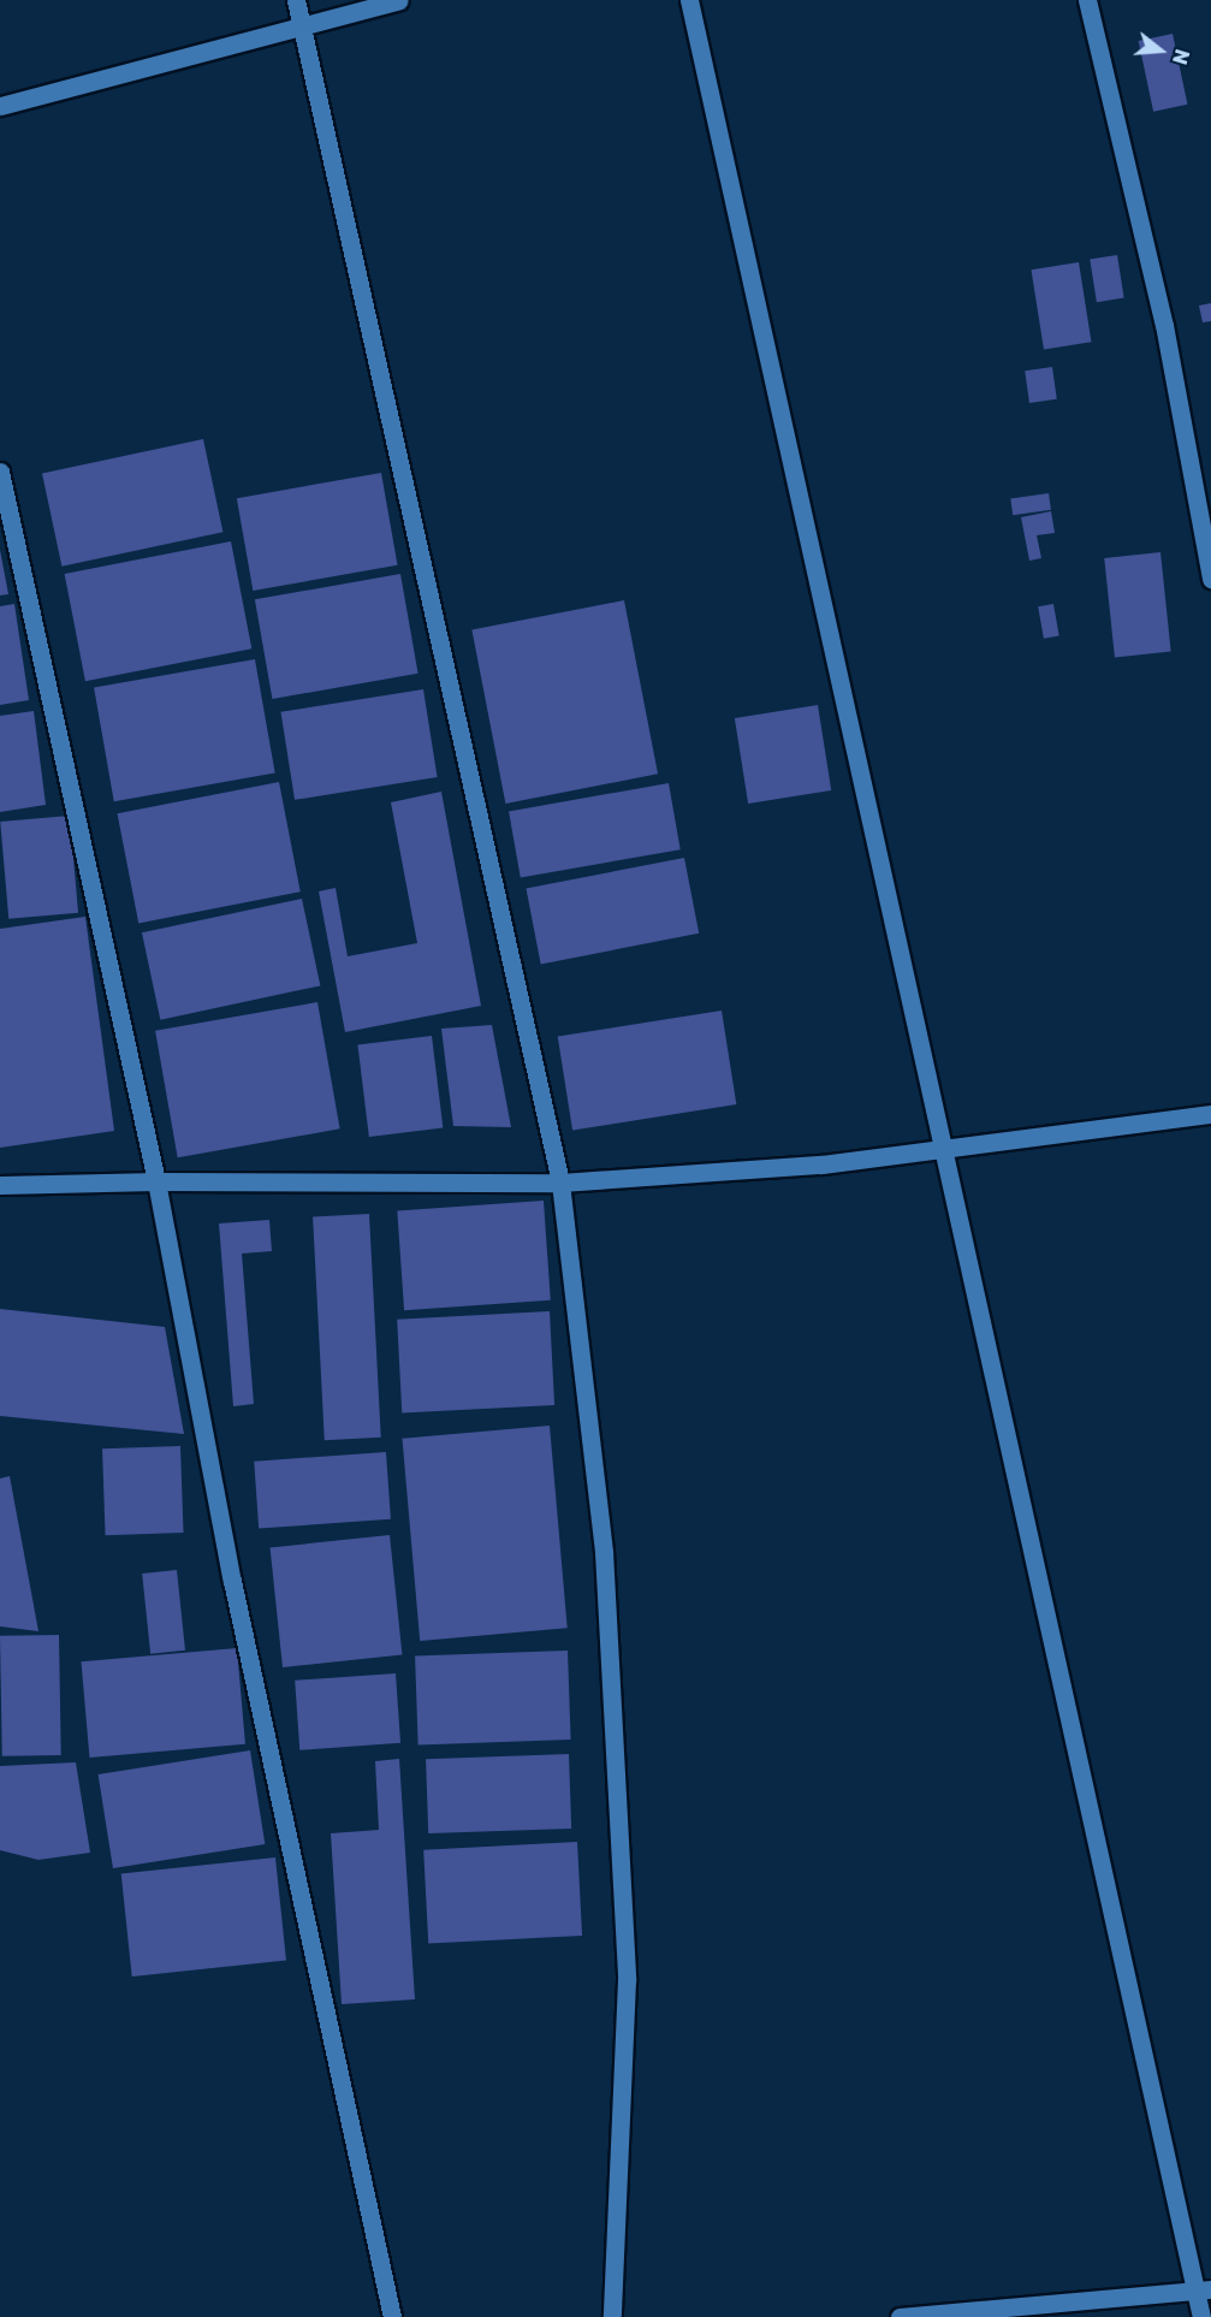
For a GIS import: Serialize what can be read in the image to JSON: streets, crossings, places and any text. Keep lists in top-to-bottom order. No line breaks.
{"north":"right"}
